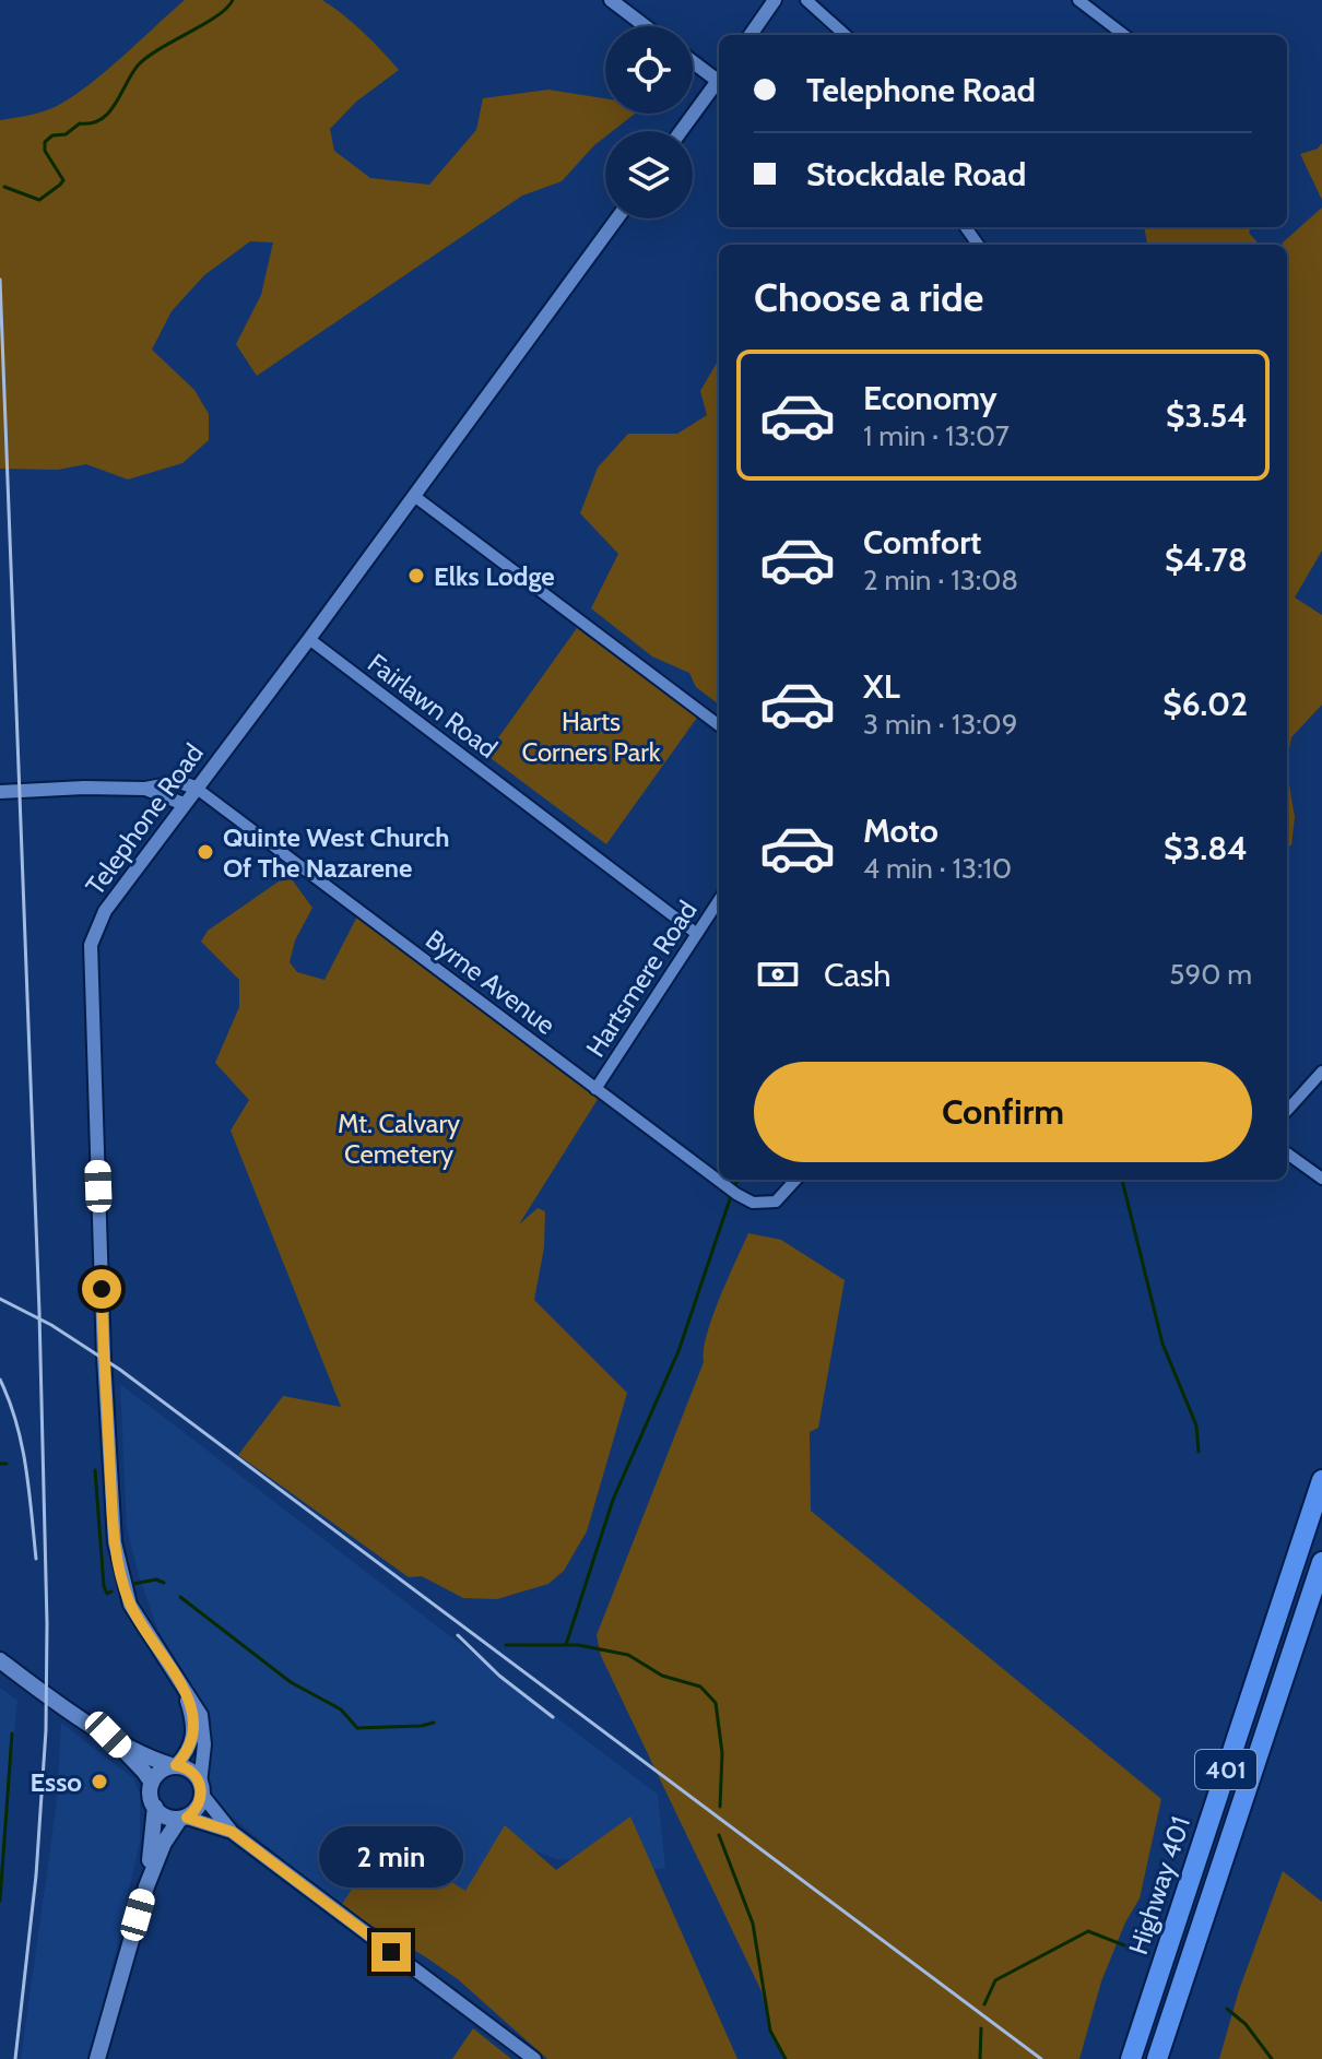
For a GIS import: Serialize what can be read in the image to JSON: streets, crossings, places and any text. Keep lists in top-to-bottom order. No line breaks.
{"streets":{"highway":["401","Highway 401"],"street":["Fairlawn Road","Telephone Road","Hartsmere Road","Byrne Avenue"]},"crossings":[["Fairlawn Road","Telephone Road"],["Fairlawn Road","Hartsmere Road"],["Telephone Road","Byrne Avenue"],["Hartsmere Road","Byrne Avenue"]],"parks":["Harts Corners Park","Mt. Calvary Cemetery"],"places":["Elks Lodge","Quinte West Church Of The Nazarene","Esso"],"page":{"banner":["Telephone Road","Stockdale Road"],"heading":"Choose a ride","list":[{"name":"Economy","note":"1 min · 13:07","value":"$3.54"},{"name":"Comfort","note":"2 min · 13:08","value":"$4.78"},{"name":"XL","note":"3 min · 13:09","value":"$6.02"},{"name":"Moto","note":"4 min · 13:10","value":"$3.84"}],"pay":["Cash","590 m"],"buttons":"Confirm","bubble":"2 min"}}
